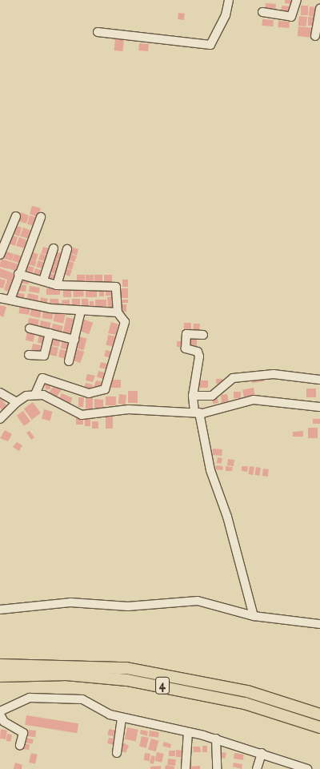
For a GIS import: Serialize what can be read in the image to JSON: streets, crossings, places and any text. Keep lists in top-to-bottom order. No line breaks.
{"streets":{"highway":["4"]}}
